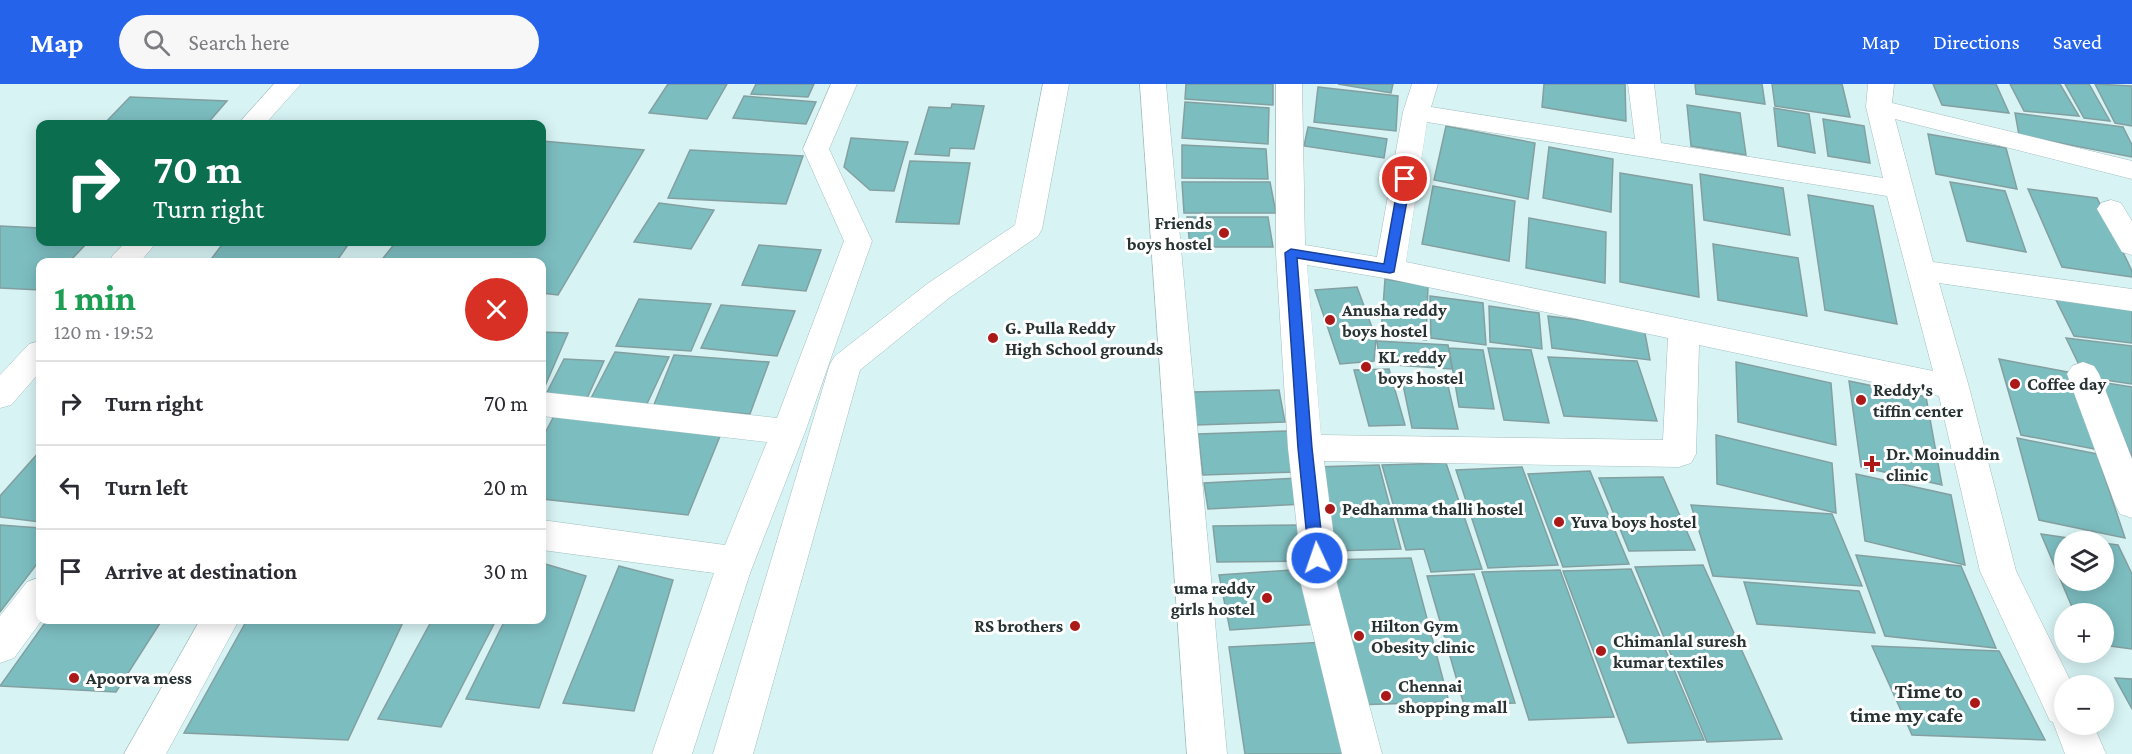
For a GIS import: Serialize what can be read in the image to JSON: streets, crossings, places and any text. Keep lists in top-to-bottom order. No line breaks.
{"places":{"other":["Friends boys hostel","Anusha reddy boys hostel","G. Pulla Reddy High School grounds","KL reddy boys hostel","Coffee day","Reddy's tiffin center","Pedhamma thalli hostel","Yuva boys hostel","uma reddy girls hostel","RS brothers","Hilton Gym Obesity clinic","Chimanlal suresh kumar textiles","Apoorva mess","Chennai shopping mall","Time to time my cafe"],"health":["Dr. Moinuddin clinic"]},"page":{"header":"Map","search":"Search here","nav":["Map","Directions","Saved"],"turn":["70 m","Turn right"],"heading":["1 min","120 m · 19:52"],"list":[{"name":"Turn right","value":"70 m"},{"name":"Turn left","value":"20 m"},{"name":"Arrive at destination","value":"30 m"}],"map_buttons":["+","−"]}}
